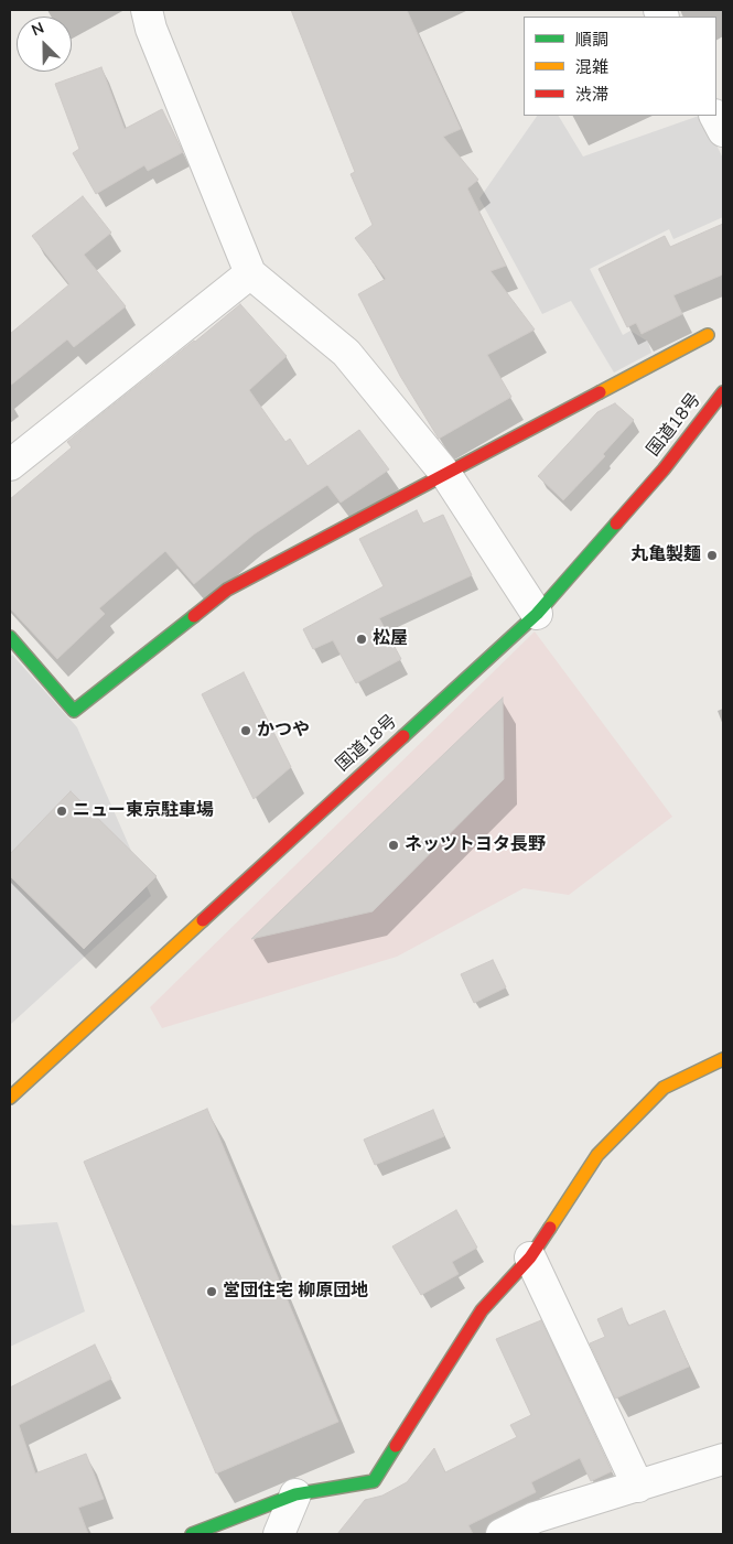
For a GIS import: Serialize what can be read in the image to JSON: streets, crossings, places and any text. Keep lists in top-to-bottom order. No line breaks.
{"streets":{"main road":["国道18号"]},"places":["丸亀製麺","松屋","かつや","ニュー東京駐車場","ネッツトヨタ長野","営団住宅 柳原団地"],"legend":["順調","混雑","渋滞"],"north":"top left"}
